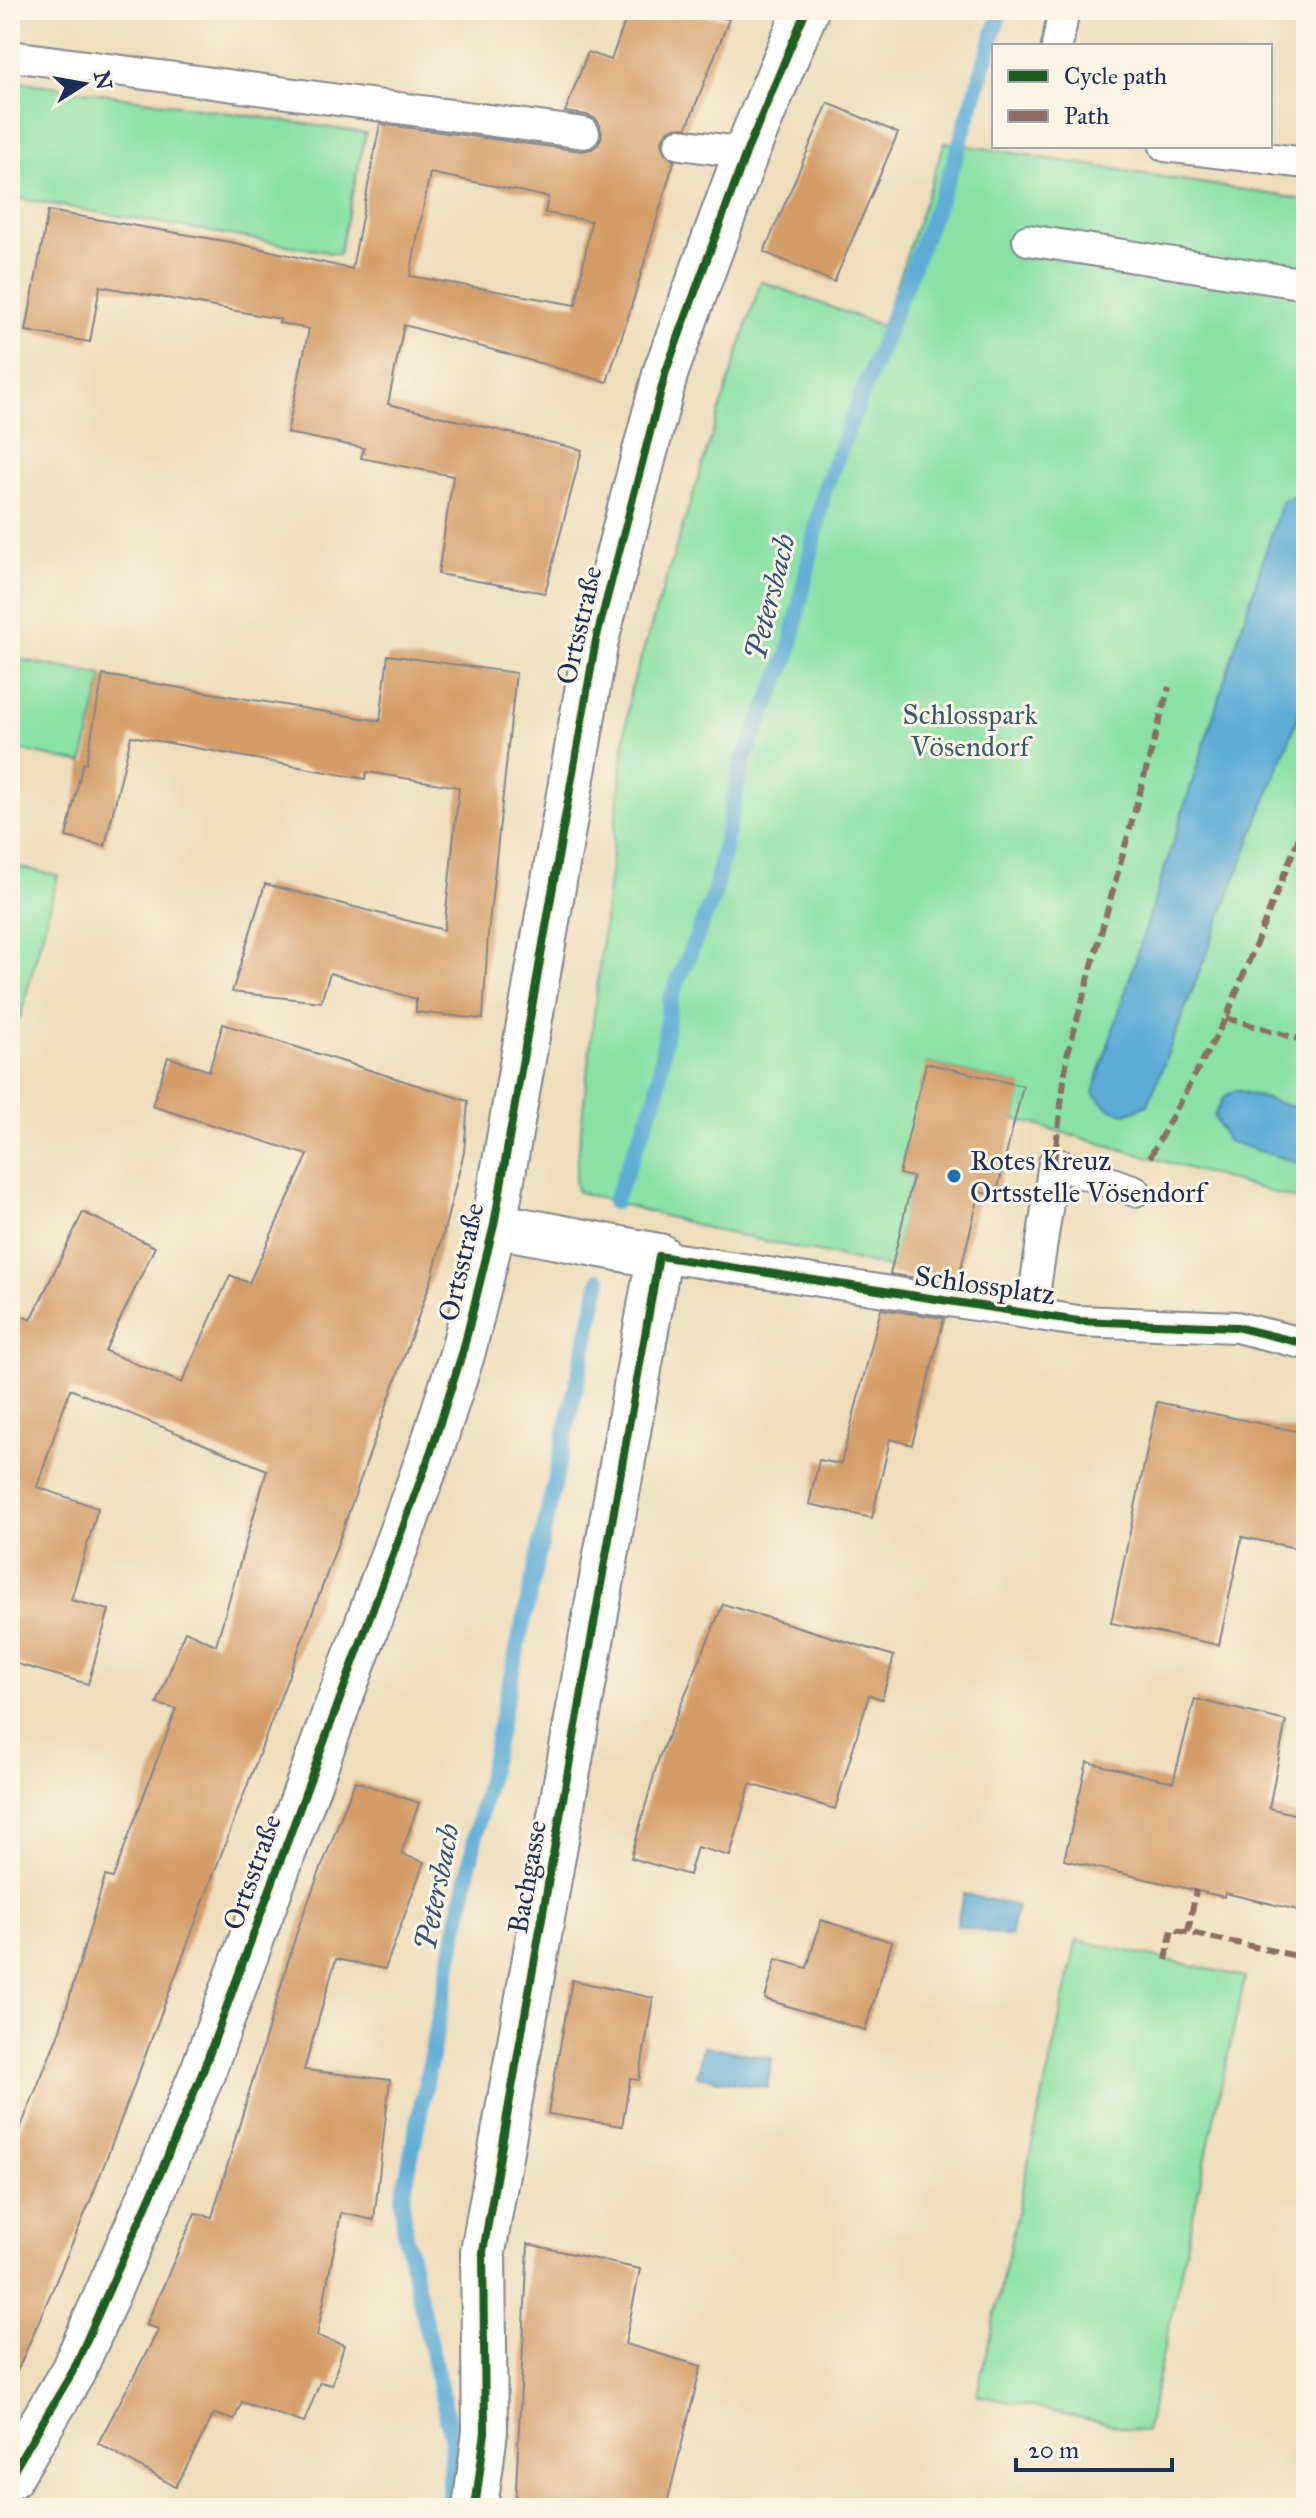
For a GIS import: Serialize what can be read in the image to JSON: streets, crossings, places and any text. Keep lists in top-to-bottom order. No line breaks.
{"streets":{"street":["Ortsstraße","Bachgasse"],"lane":["Schlossplatz"]},"crossings":[["Schlossplatz","Bachgasse"]],"water":["Petersbach"],"parks":["Schlosspark Vösendorf"],"places":["Rotes Kreuz Ortsstelle Vösendorf"],"legend":["Cycle path","Path"],"scale_bar":"20 m","north":"right"}
